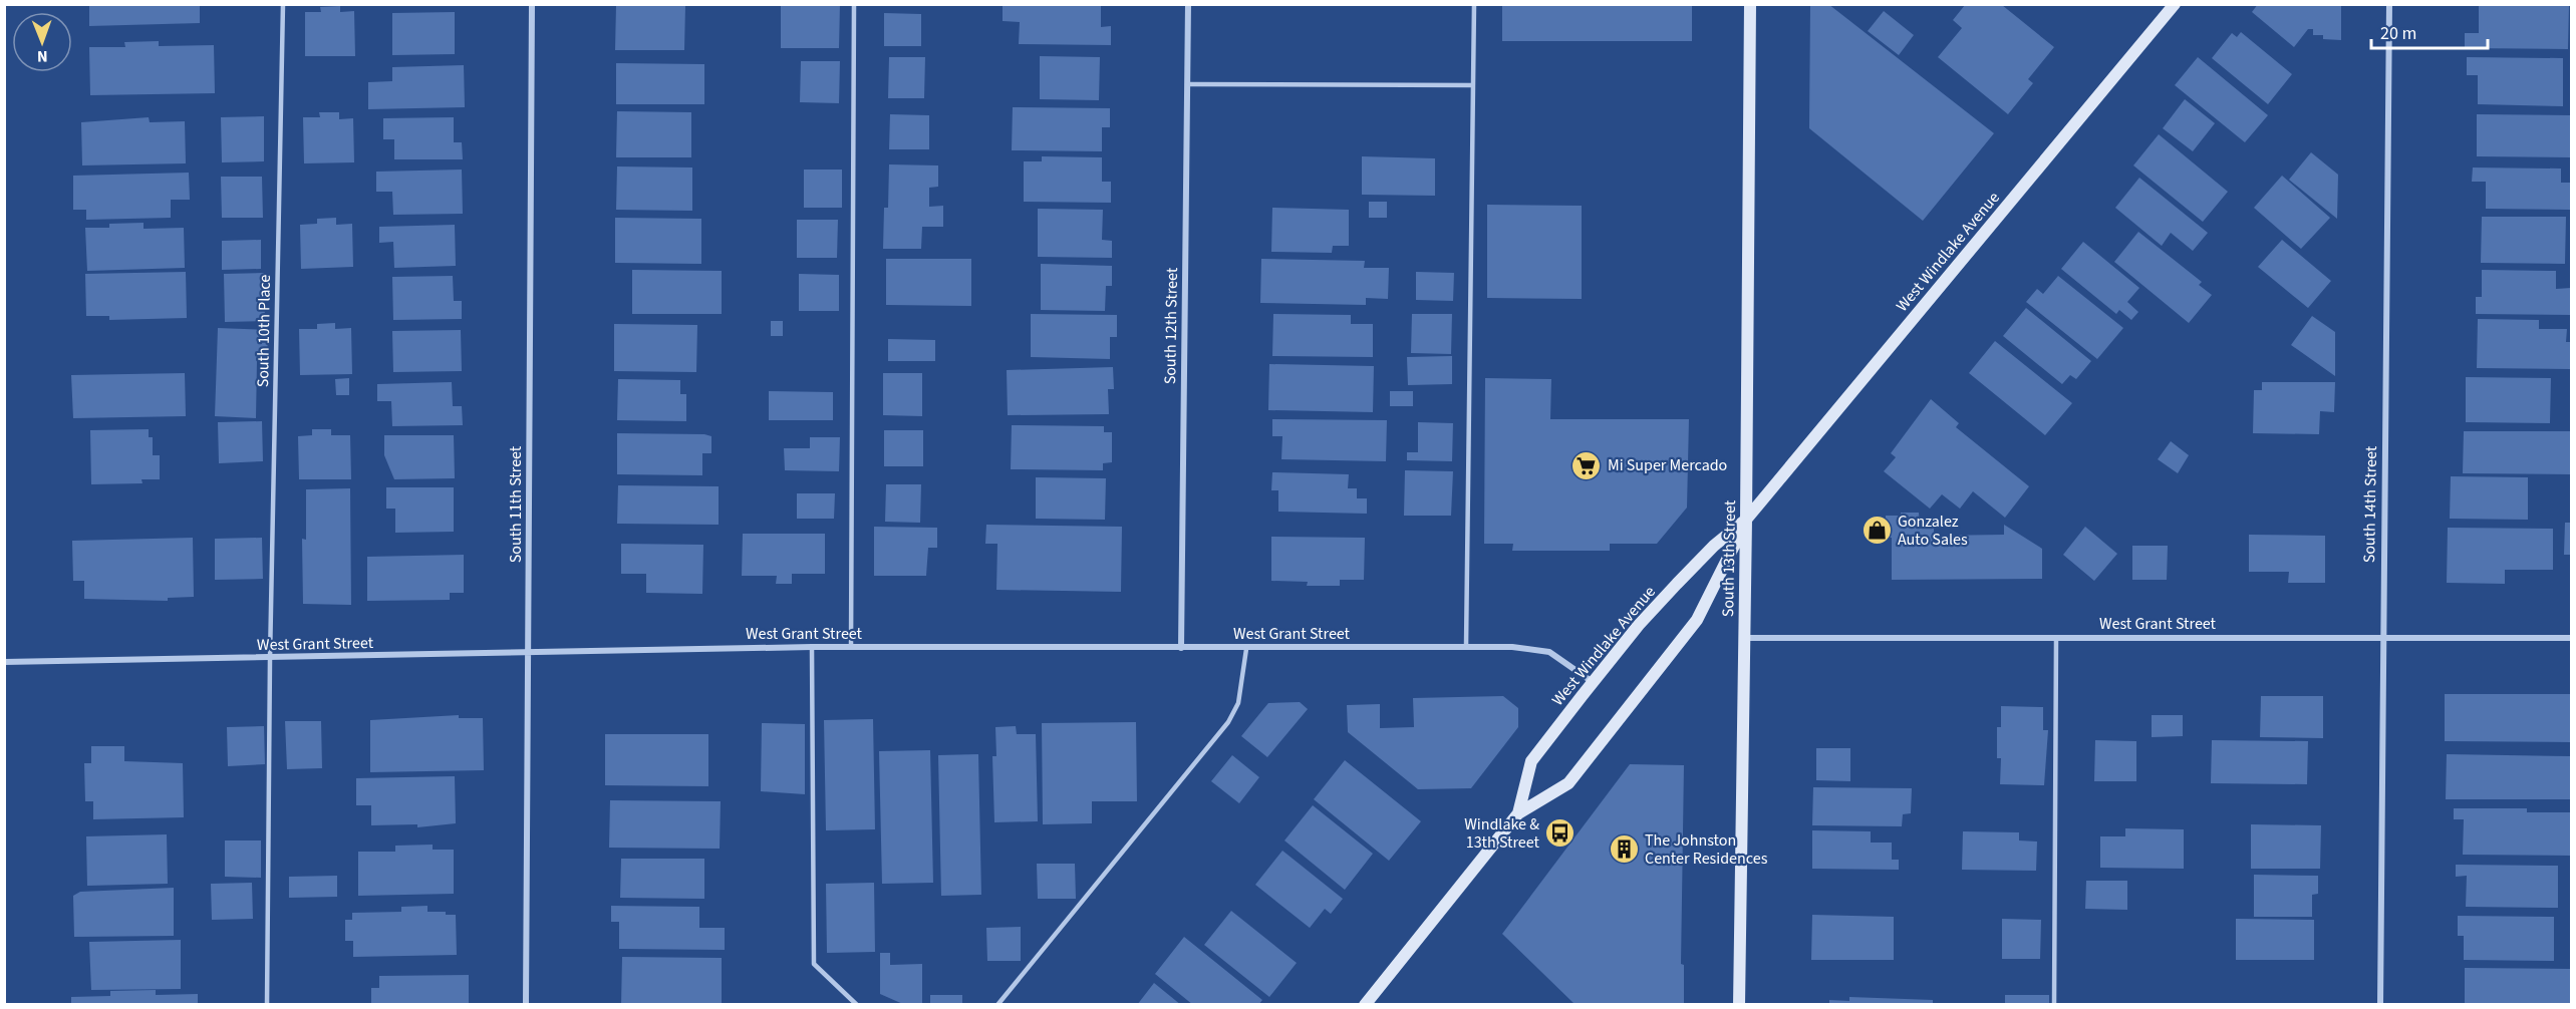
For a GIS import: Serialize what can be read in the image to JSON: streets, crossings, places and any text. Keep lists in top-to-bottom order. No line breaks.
{"streets":{"street":["West Windlake Avenue","South 12th Street","South 11th Street","South 14th Street","South 13th Street","West Grant Street"],"lane":["South 10th Place"]},"crossings":[["West Windlake Avenue","South 13th Street"],["West Windlake Avenue","West Grant Street"],["South 12th Street","West Grant Street"],["South 10th Place","West Grant Street"],["South 11th Street","West Grant Street"],["South 14th Street","West Grant Street"],["South 13th Street","West Grant Street"]],"places":{"supermarket":["Mi Super Mercado"],"shop":["Gonzalez Auto Sales"],"bus stop":["Windlake & 13th Street"],"building":["The Johnston Center Residences"]},"scale_bar":"20 m","north":"bottom"}
